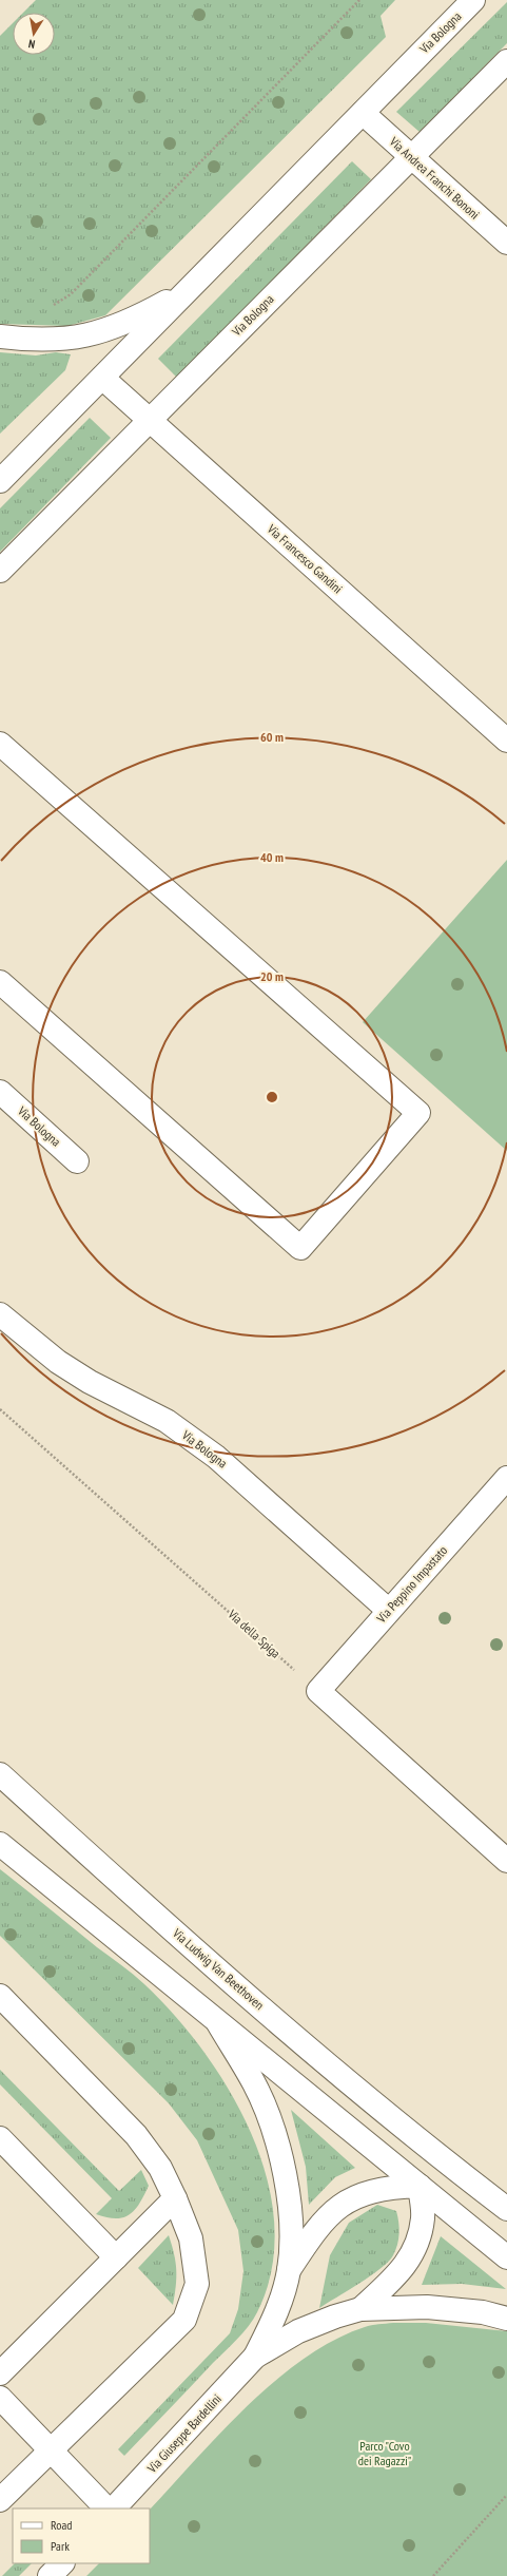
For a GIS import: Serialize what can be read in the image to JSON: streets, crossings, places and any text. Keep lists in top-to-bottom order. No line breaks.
{"streets":{"street":["Via Bologna","Via Andrea Franchi Bononi","Via Francesco Gandini","Via Peppino Impastato","Via Ludwig Van Beethoven","Via Giuseppe Bardellini"],"path":["Via della Spiga"]},"crossings":[["Via Bologna","Via Andrea Franchi Bononi"],["Via Bologna","Via Francesco Gandini"],["Via Bologna","Via Peppino Impastato"],["Via Peppino Impastato","Via della Spiga"]],"parks":["Parco \"Covo dei Ragazzi\""],"legend":["Road","Park"],"north":"bottom","rings":["60 m","40 m","20 m"]}
